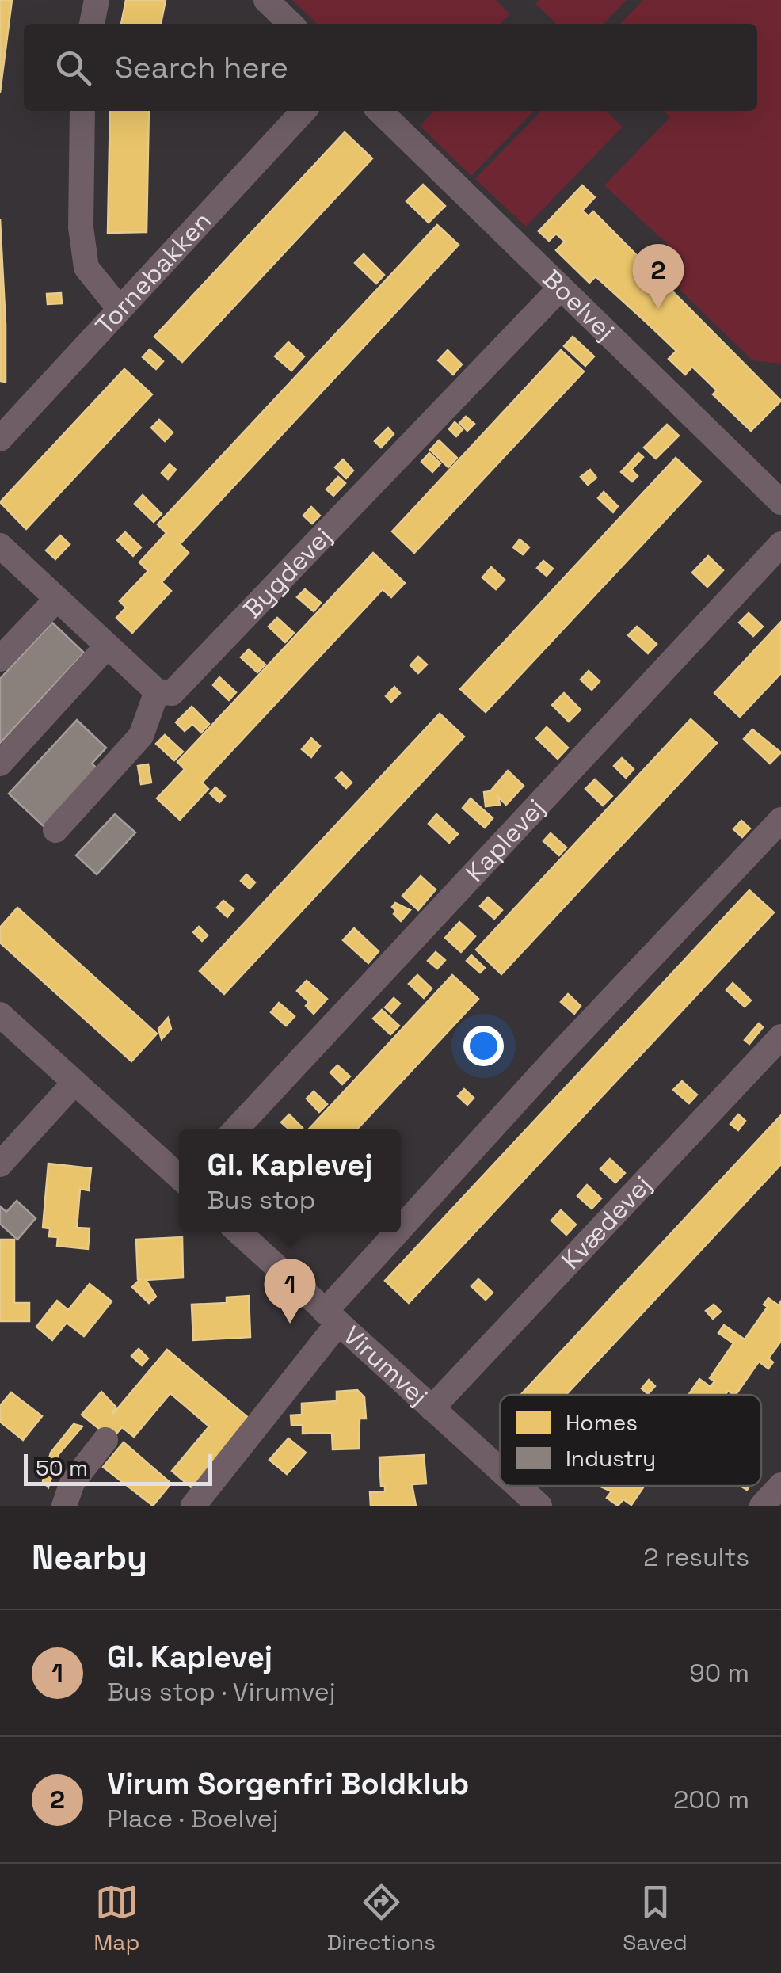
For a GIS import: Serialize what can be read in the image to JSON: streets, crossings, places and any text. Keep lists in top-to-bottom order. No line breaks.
{"streets":{"street":["Tornebakken","Boelvej","Bygdevej","Kaplevej","Kvædevej","Virumvej"]},"crossings":[["Boelvej","Bygdevej"],["Kvædevej","Virumvej"]],"legend":["Homes","Industry"],"scale_bar":"50 m","page":{"search":"Search here","pins":["2","1"],"popup":["Gl. Kaplevej","Bus stop"],"scale":"50 m","heading":["Nearby","2 results"],"list":[{"mark":"1","name":"Gl. Kaplevej","note":"Bus stop · Virumvej","value":"90 m"},{"mark":"2","name":"Virum Sorgenfri Boldklub","note":"Place · Boelvej","value":"200 m"}],"nav":["Map","Directions","Saved"]}}
